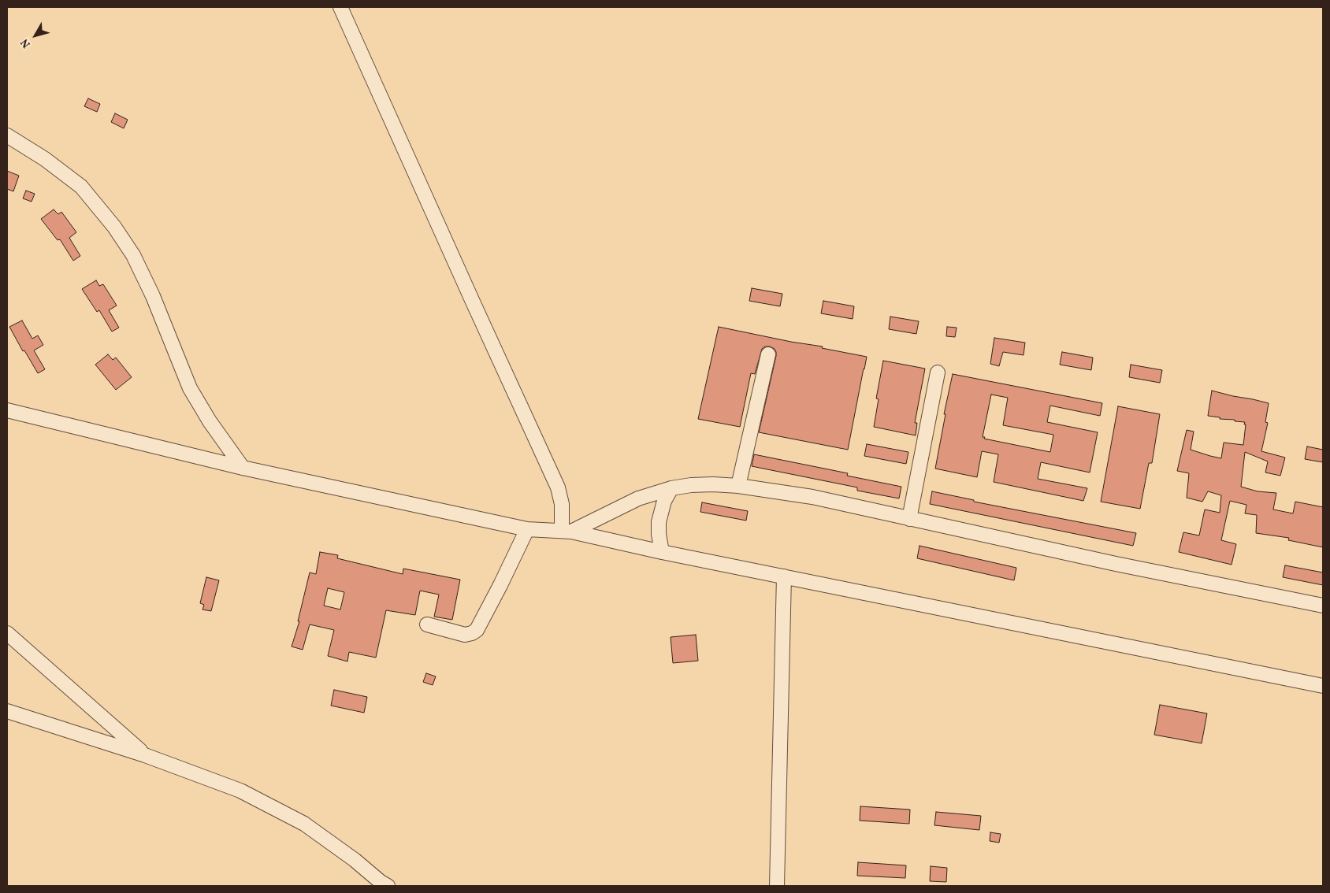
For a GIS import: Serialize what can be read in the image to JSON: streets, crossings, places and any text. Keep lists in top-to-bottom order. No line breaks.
{"north":"bottom left"}
